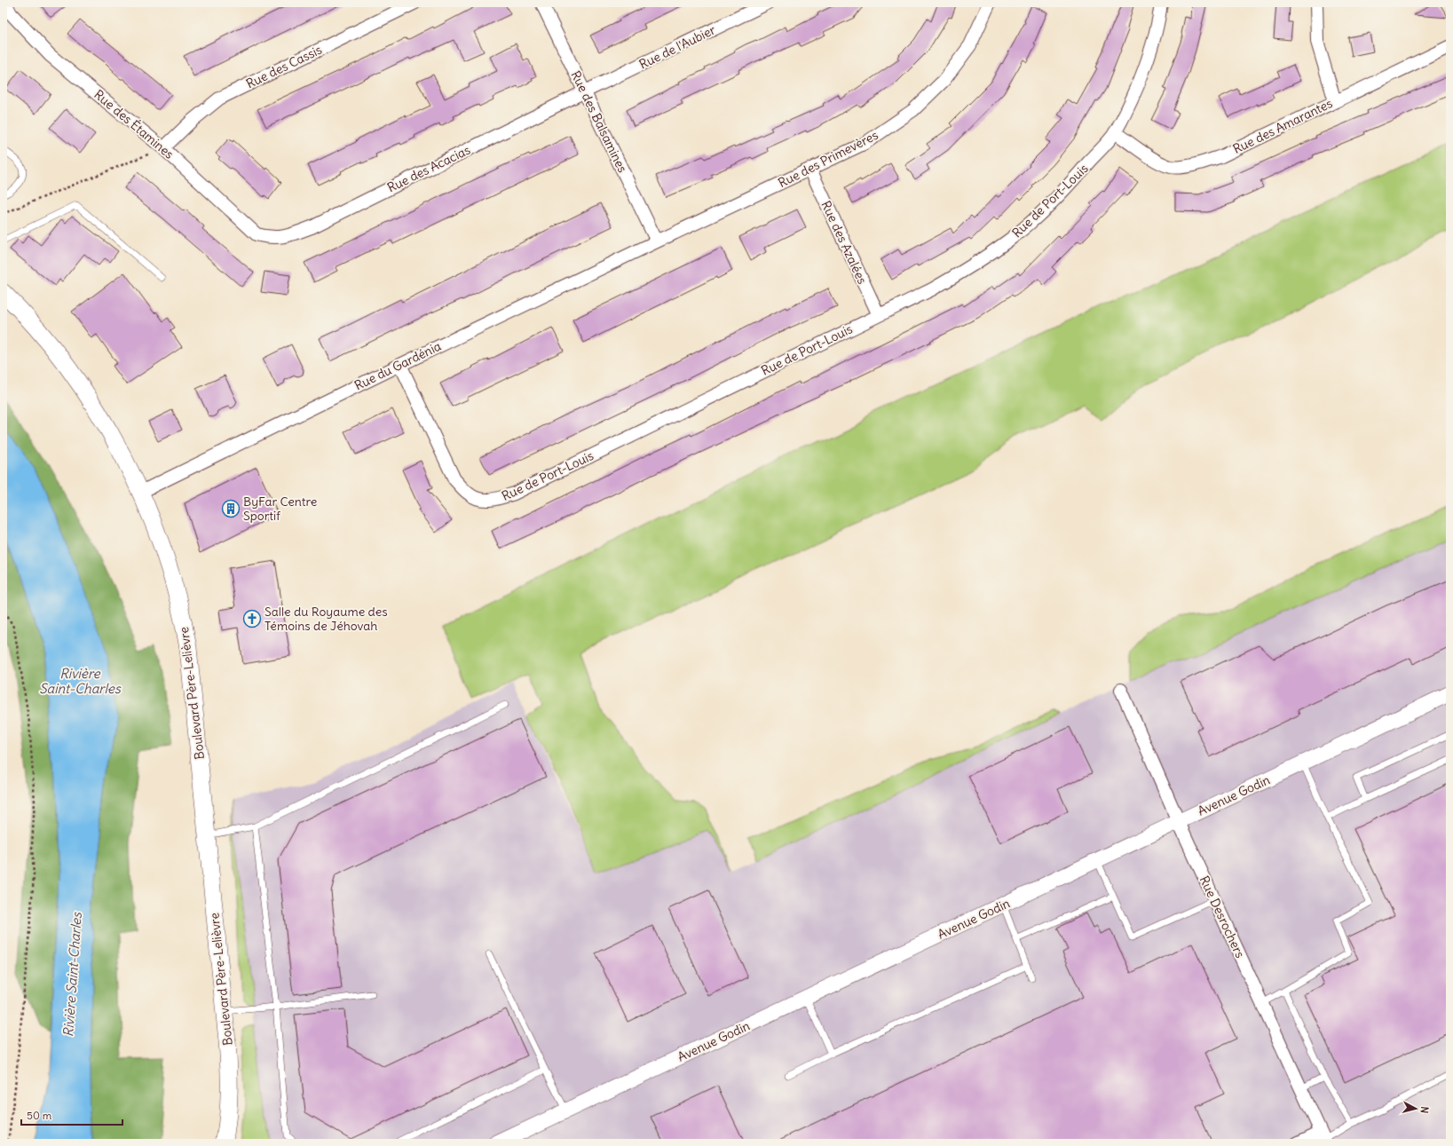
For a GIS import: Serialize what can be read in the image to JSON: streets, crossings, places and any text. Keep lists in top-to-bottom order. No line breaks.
{"streets":{"main road":["Boulevard Père-Lelièvre"],"street":["Rue de l'Aubier","Rue des Cassis","Rue des Balsamines","Rue des Étamines","Rue des Amarantes","Rue des Primevères","Rue des Acacias","Rue de Port-Louis","Rue des Azalées","Rue du Gardénia","Avenue Godin","Rue Desrochers"]},"crossings":[["Rue de l'Aubier","Rue des Balsamines"],["Rue de l'Aubier","Rue des Acacias"],["Rue des Cassis","Rue des Étamines"],["Rue des Balsamines","Rue des Primevères"],["Rue des Balsamines","Rue des Acacias"],["Rue des Balsamines","Rue du Gardénia"],["Rue des Étamines","Rue des Acacias"],["Rue des Amarantes","Rue de Port-Louis"],["Rue des Primevères","Rue des Azalées"],["Rue des Primevères","Rue du Gardénia"],["Rue de Port-Louis","Rue des Azalées"],["Rue de Port-Louis","Rue du Gardénia"],["Rue du Gardénia","Boulevard Père-Lelièvre"],["Avenue Godin","Rue Desrochers"]],"water":["Rivière Saint-Charles"],"places":{"building":["ByFar Centre Sportif"],"church":["Salle du Royaume des Témoins de Jéhovah"]},"scale_bar":"50 m","north":"right"}
